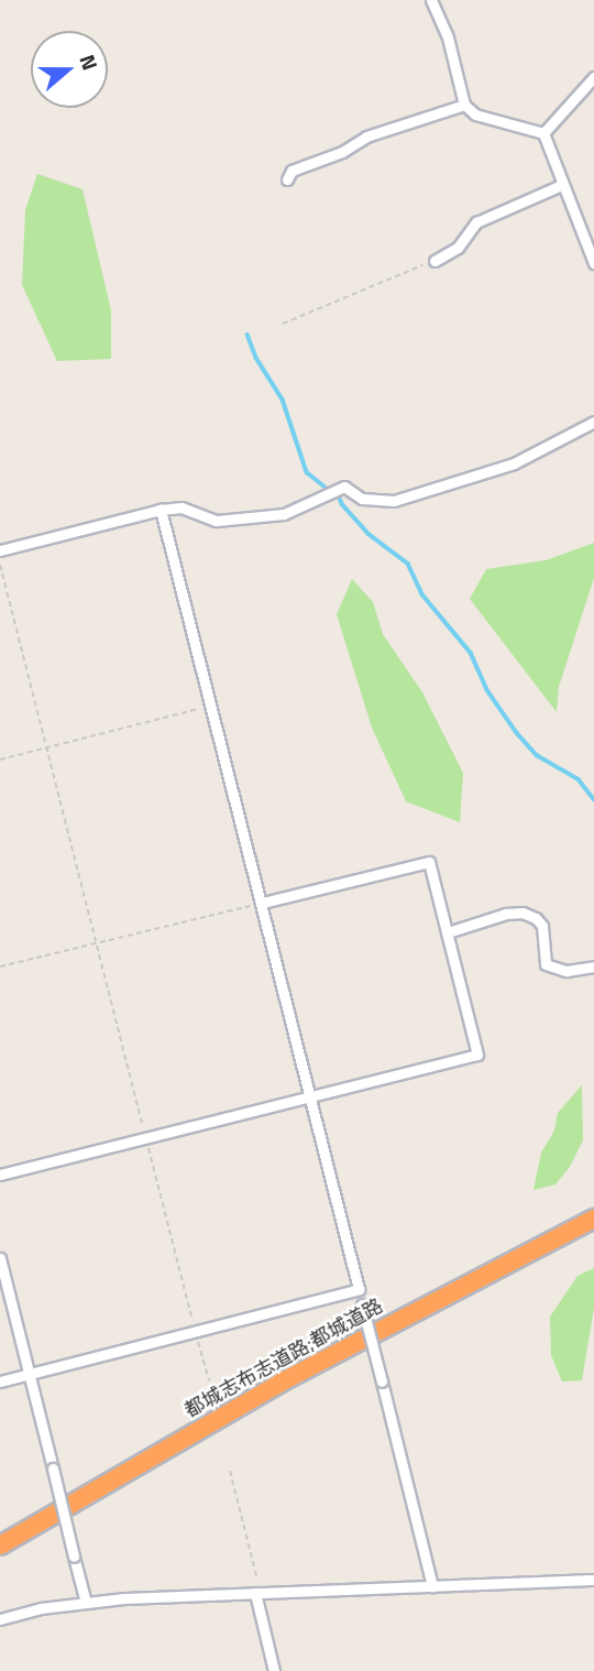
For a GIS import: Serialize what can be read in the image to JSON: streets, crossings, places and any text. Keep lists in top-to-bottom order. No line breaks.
{"streets":{"highway":["都城志布志道路;都城道路"]},"north":"right"}
